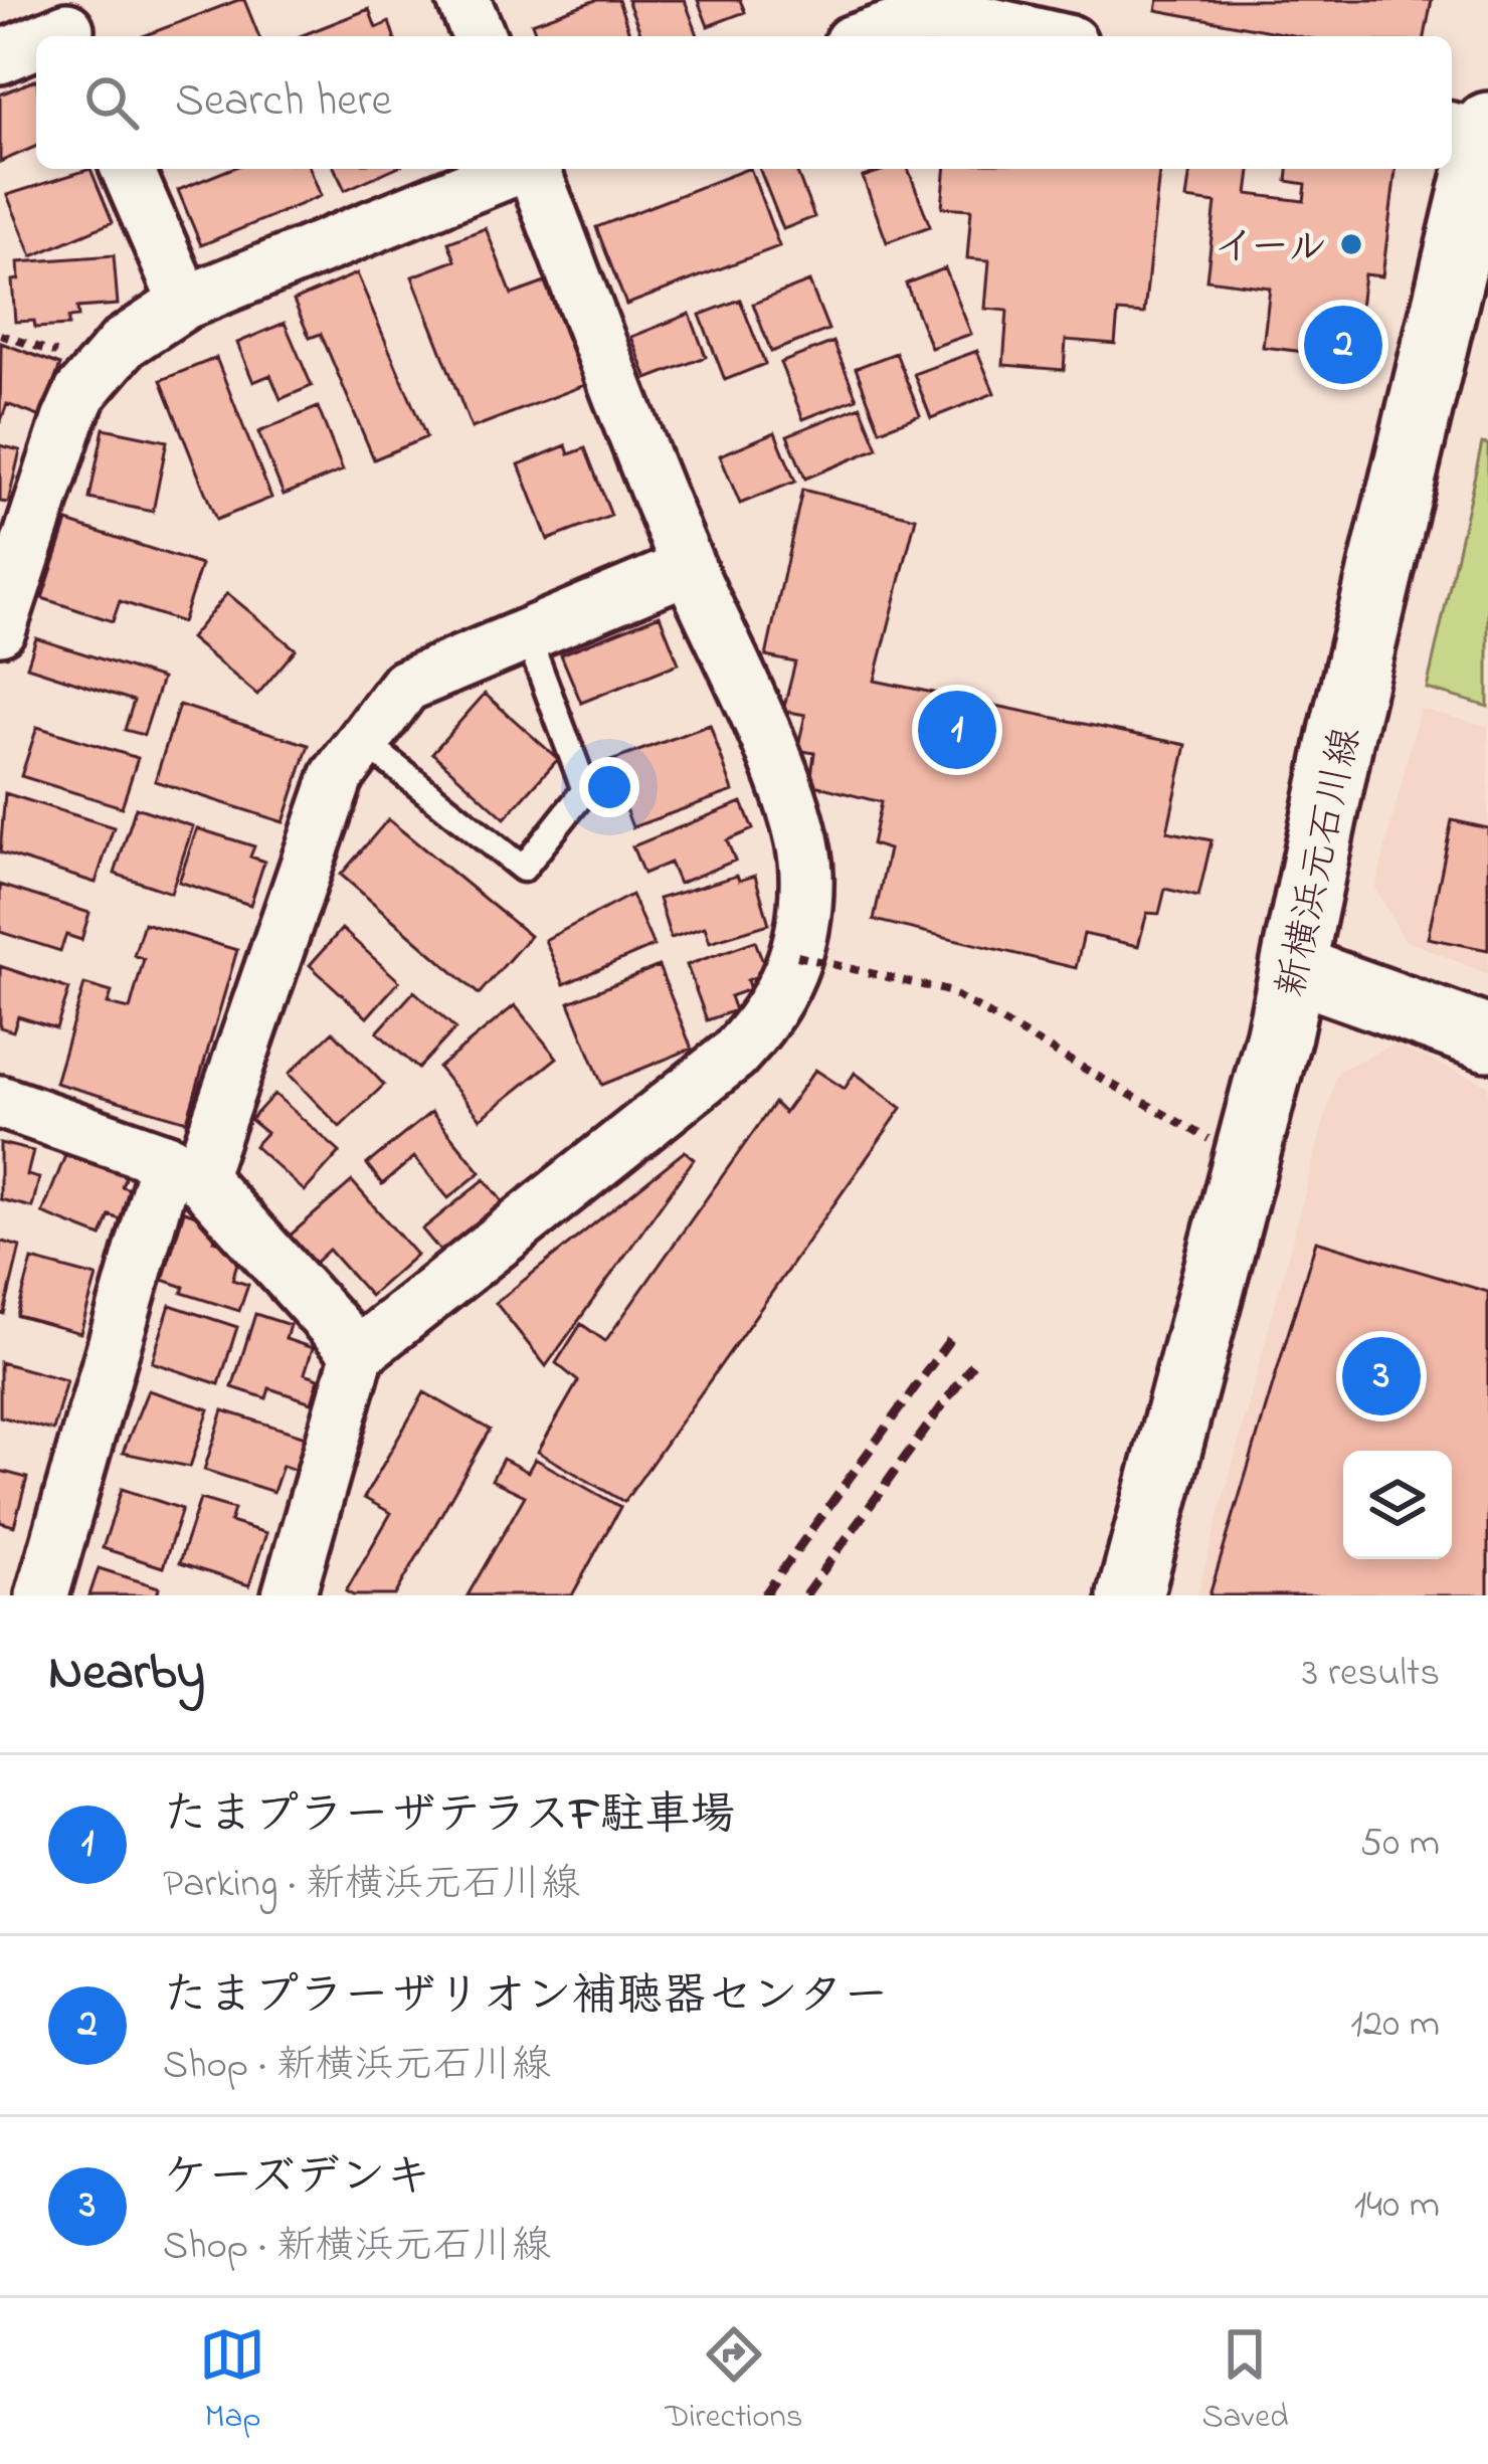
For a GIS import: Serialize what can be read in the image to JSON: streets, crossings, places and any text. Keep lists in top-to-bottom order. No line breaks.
{"streets":{"street":["新横浜元石川線"]},"places":["イール"],"page":{"search":"Search here","pins":["2","1","3"],"heading":["Nearby","3 results"],"list":[{"mark":"1","name":"たまプラーザテラスF駐車場","note":"Parking · 新横浜元石川線","value":"50 m"},{"mark":"2","name":"たまプラーザリオン補聴器センター","note":"Shop · 新横浜元石川線","value":"120 m"},{"mark":"3","name":"ケーズデンキ","note":"Shop · 新横浜元石川線","value":"140 m"}],"nav":["Map","Directions","Saved"]}}
